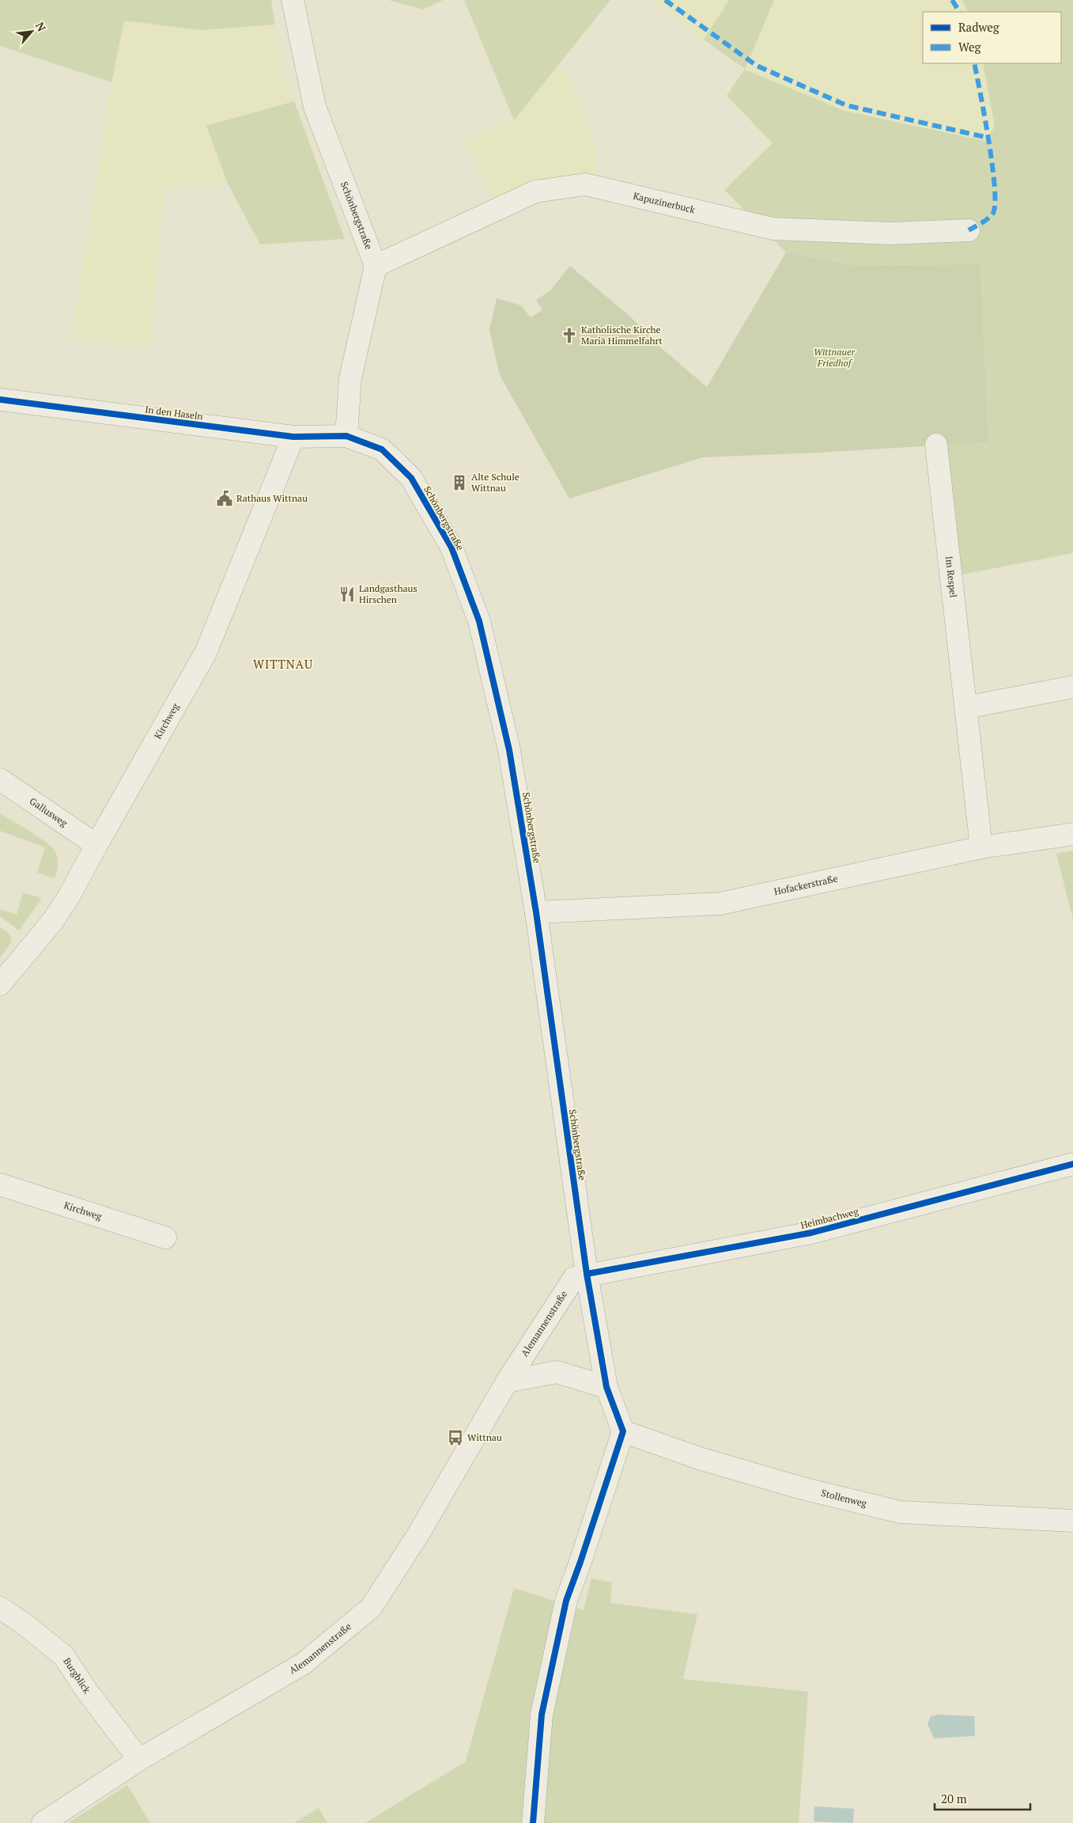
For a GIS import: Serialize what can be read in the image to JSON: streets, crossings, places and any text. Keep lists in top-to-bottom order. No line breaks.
{"streets":{"street":["Kapuzinerbuck","Schönbergstraße","In den Haseln","Im Respel","Kirchweg","Gallusweg","Hofackerstraße","Heimbachweg","Alemannenstraße","Stollenweg","Burgblick"]},"crossings":[["Kapuzinerbuck","Schönbergstraße"],["Schönbergstraße","In den Haseln"],["Schönbergstraße","Hofackerstraße"],["Schönbergstraße","Heimbachweg"],["Schönbergstraße","Alemannenstraße"],["Schönbergstraße","Stollenweg"],["In den Haseln","Kirchweg"],["Im Respel","Hofackerstraße"],["Kirchweg","Gallusweg"],["Heimbachweg","Alemannenstraße"],["Alemannenstraße","Burgblick"]],"districts":["WITTNAU"],"parks":["Wittnauer Friedhof"],"places":{"church":["Katholische Kirche Mariä Himmelfahrt"],"building":["Alte Schule Wittnau"],"public building":["Rathaus Wittnau"],"restaurant":["Landgasthaus Hirschen"],"bus stop":["Wittnau"]},"legend":["Radweg","Weg"],"scale_bar":"20 m","north":"top right"}
